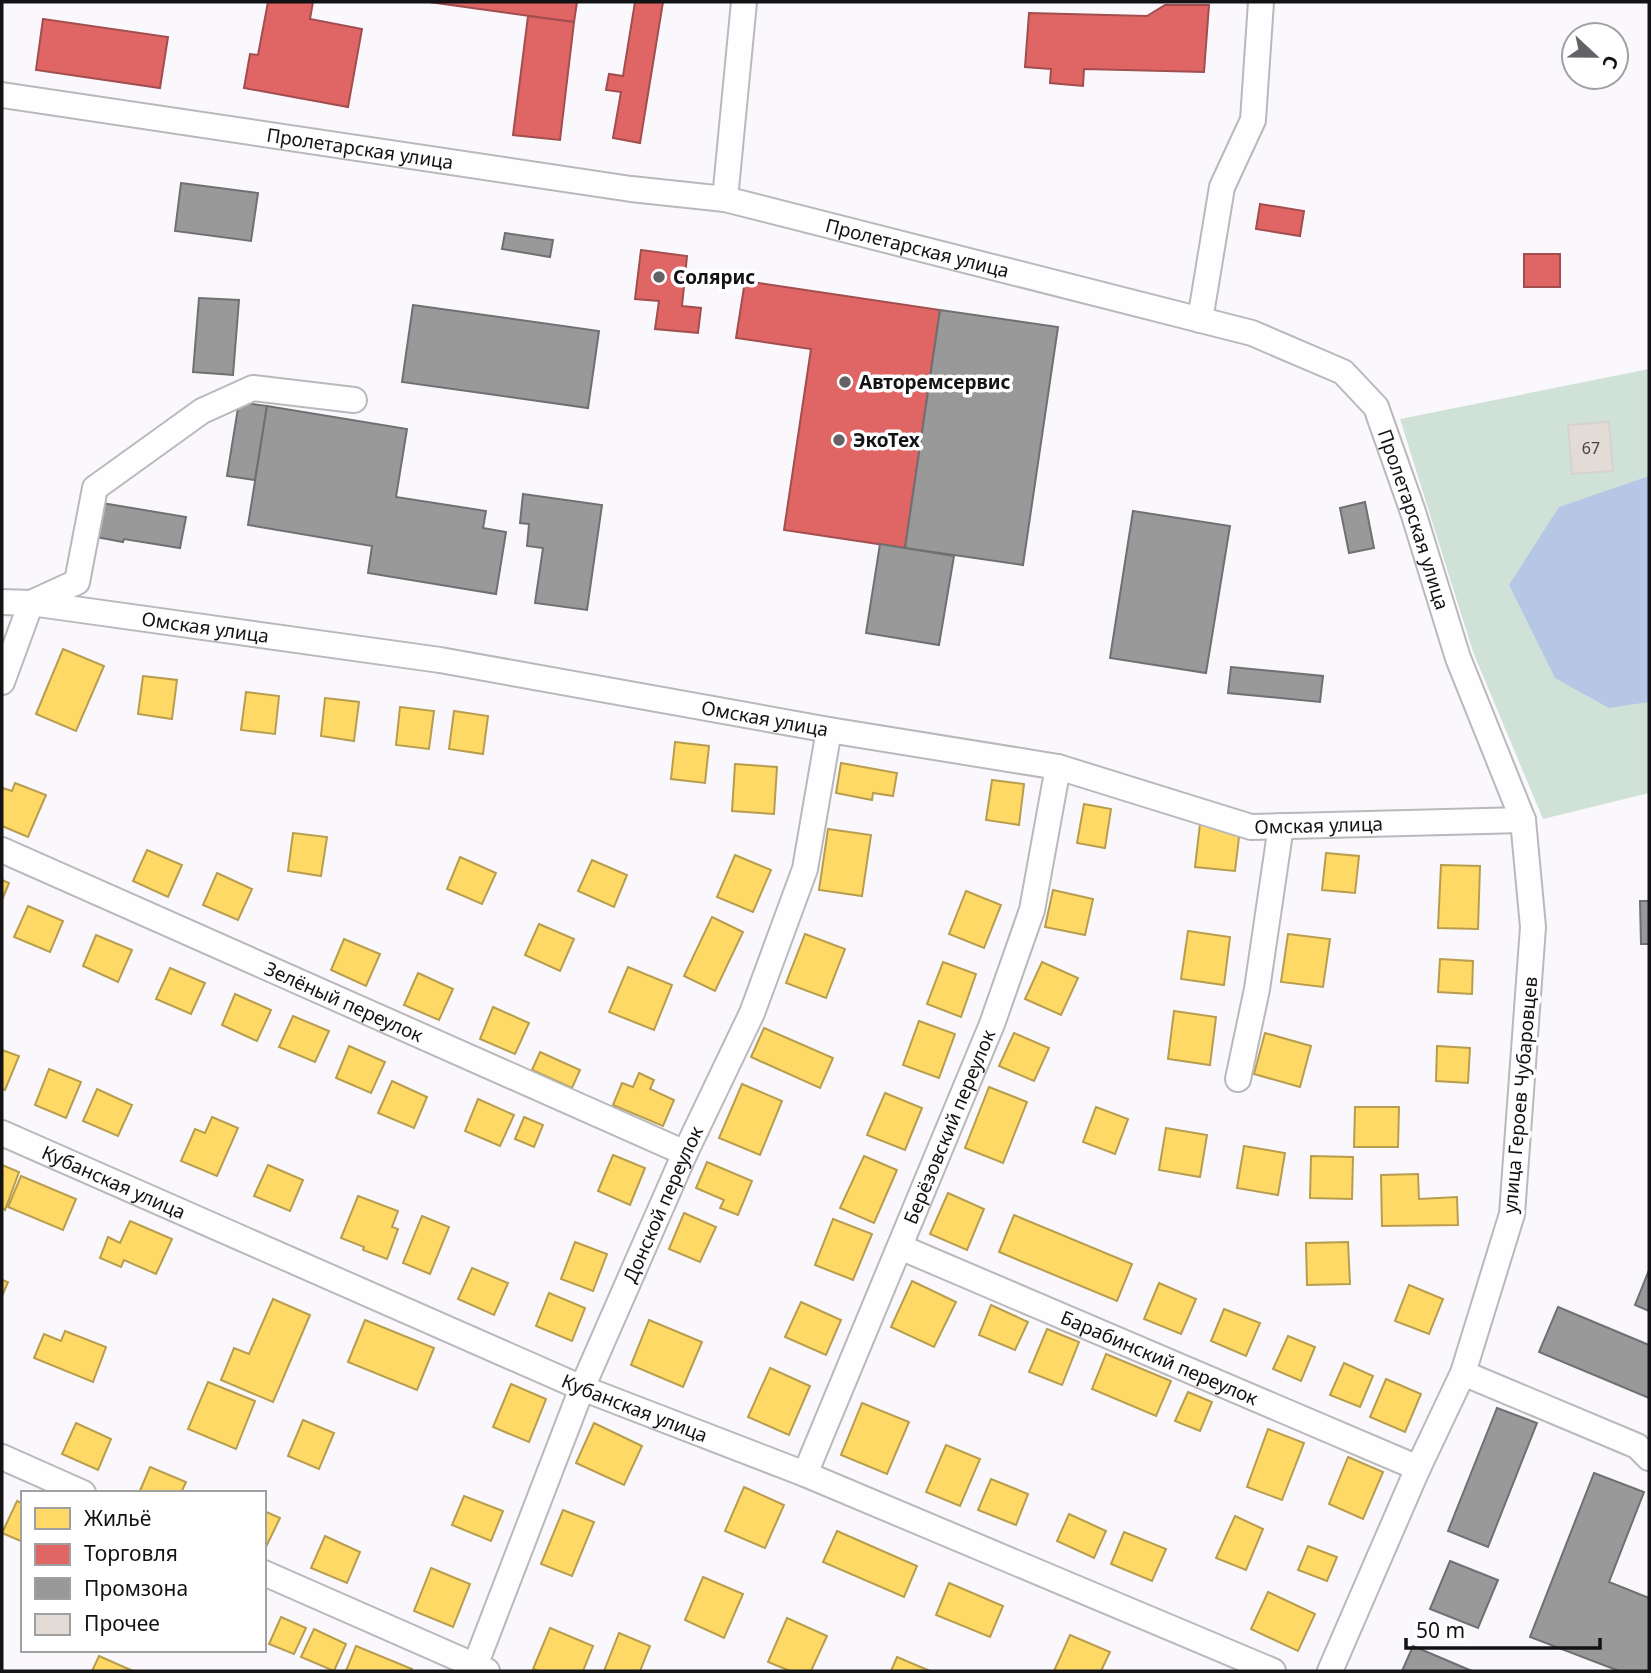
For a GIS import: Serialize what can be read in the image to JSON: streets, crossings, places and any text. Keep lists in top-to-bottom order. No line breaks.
{"streets":{"street":["Пролетарская улица","Омская улица","Зелёный переулок","улица Героев Чубаровцев","Берёзовский переулок","Кубанская улица","Донской переулок","Барабинский переулок"]},"crossings":[["Пролетарская улица","Омская улица"],["Пролетарская улица","улица Героев Чубаровцев"],["Омская улица","улица Героев Чубаровцев"],["Омская улица","Берёзовский переулок"],["Омская улица","Донской переулок"],["Зелёный переулок","Донской переулок"],["улица Героев Чубаровцев","Барабинский переулок"],["Берёзовский переулок","Кубанская улица"],["Берёзовский переулок","Барабинский переулок"],["Кубанская улица","Донской переулок"]],"places":["Солярис","Авторемсервис","ЭкоТех"],"house_numbers":["67"],"legend":["Жильё","Торговля","Промзона","Прочее"],"scale_bar":"50 m","north":"right"}
